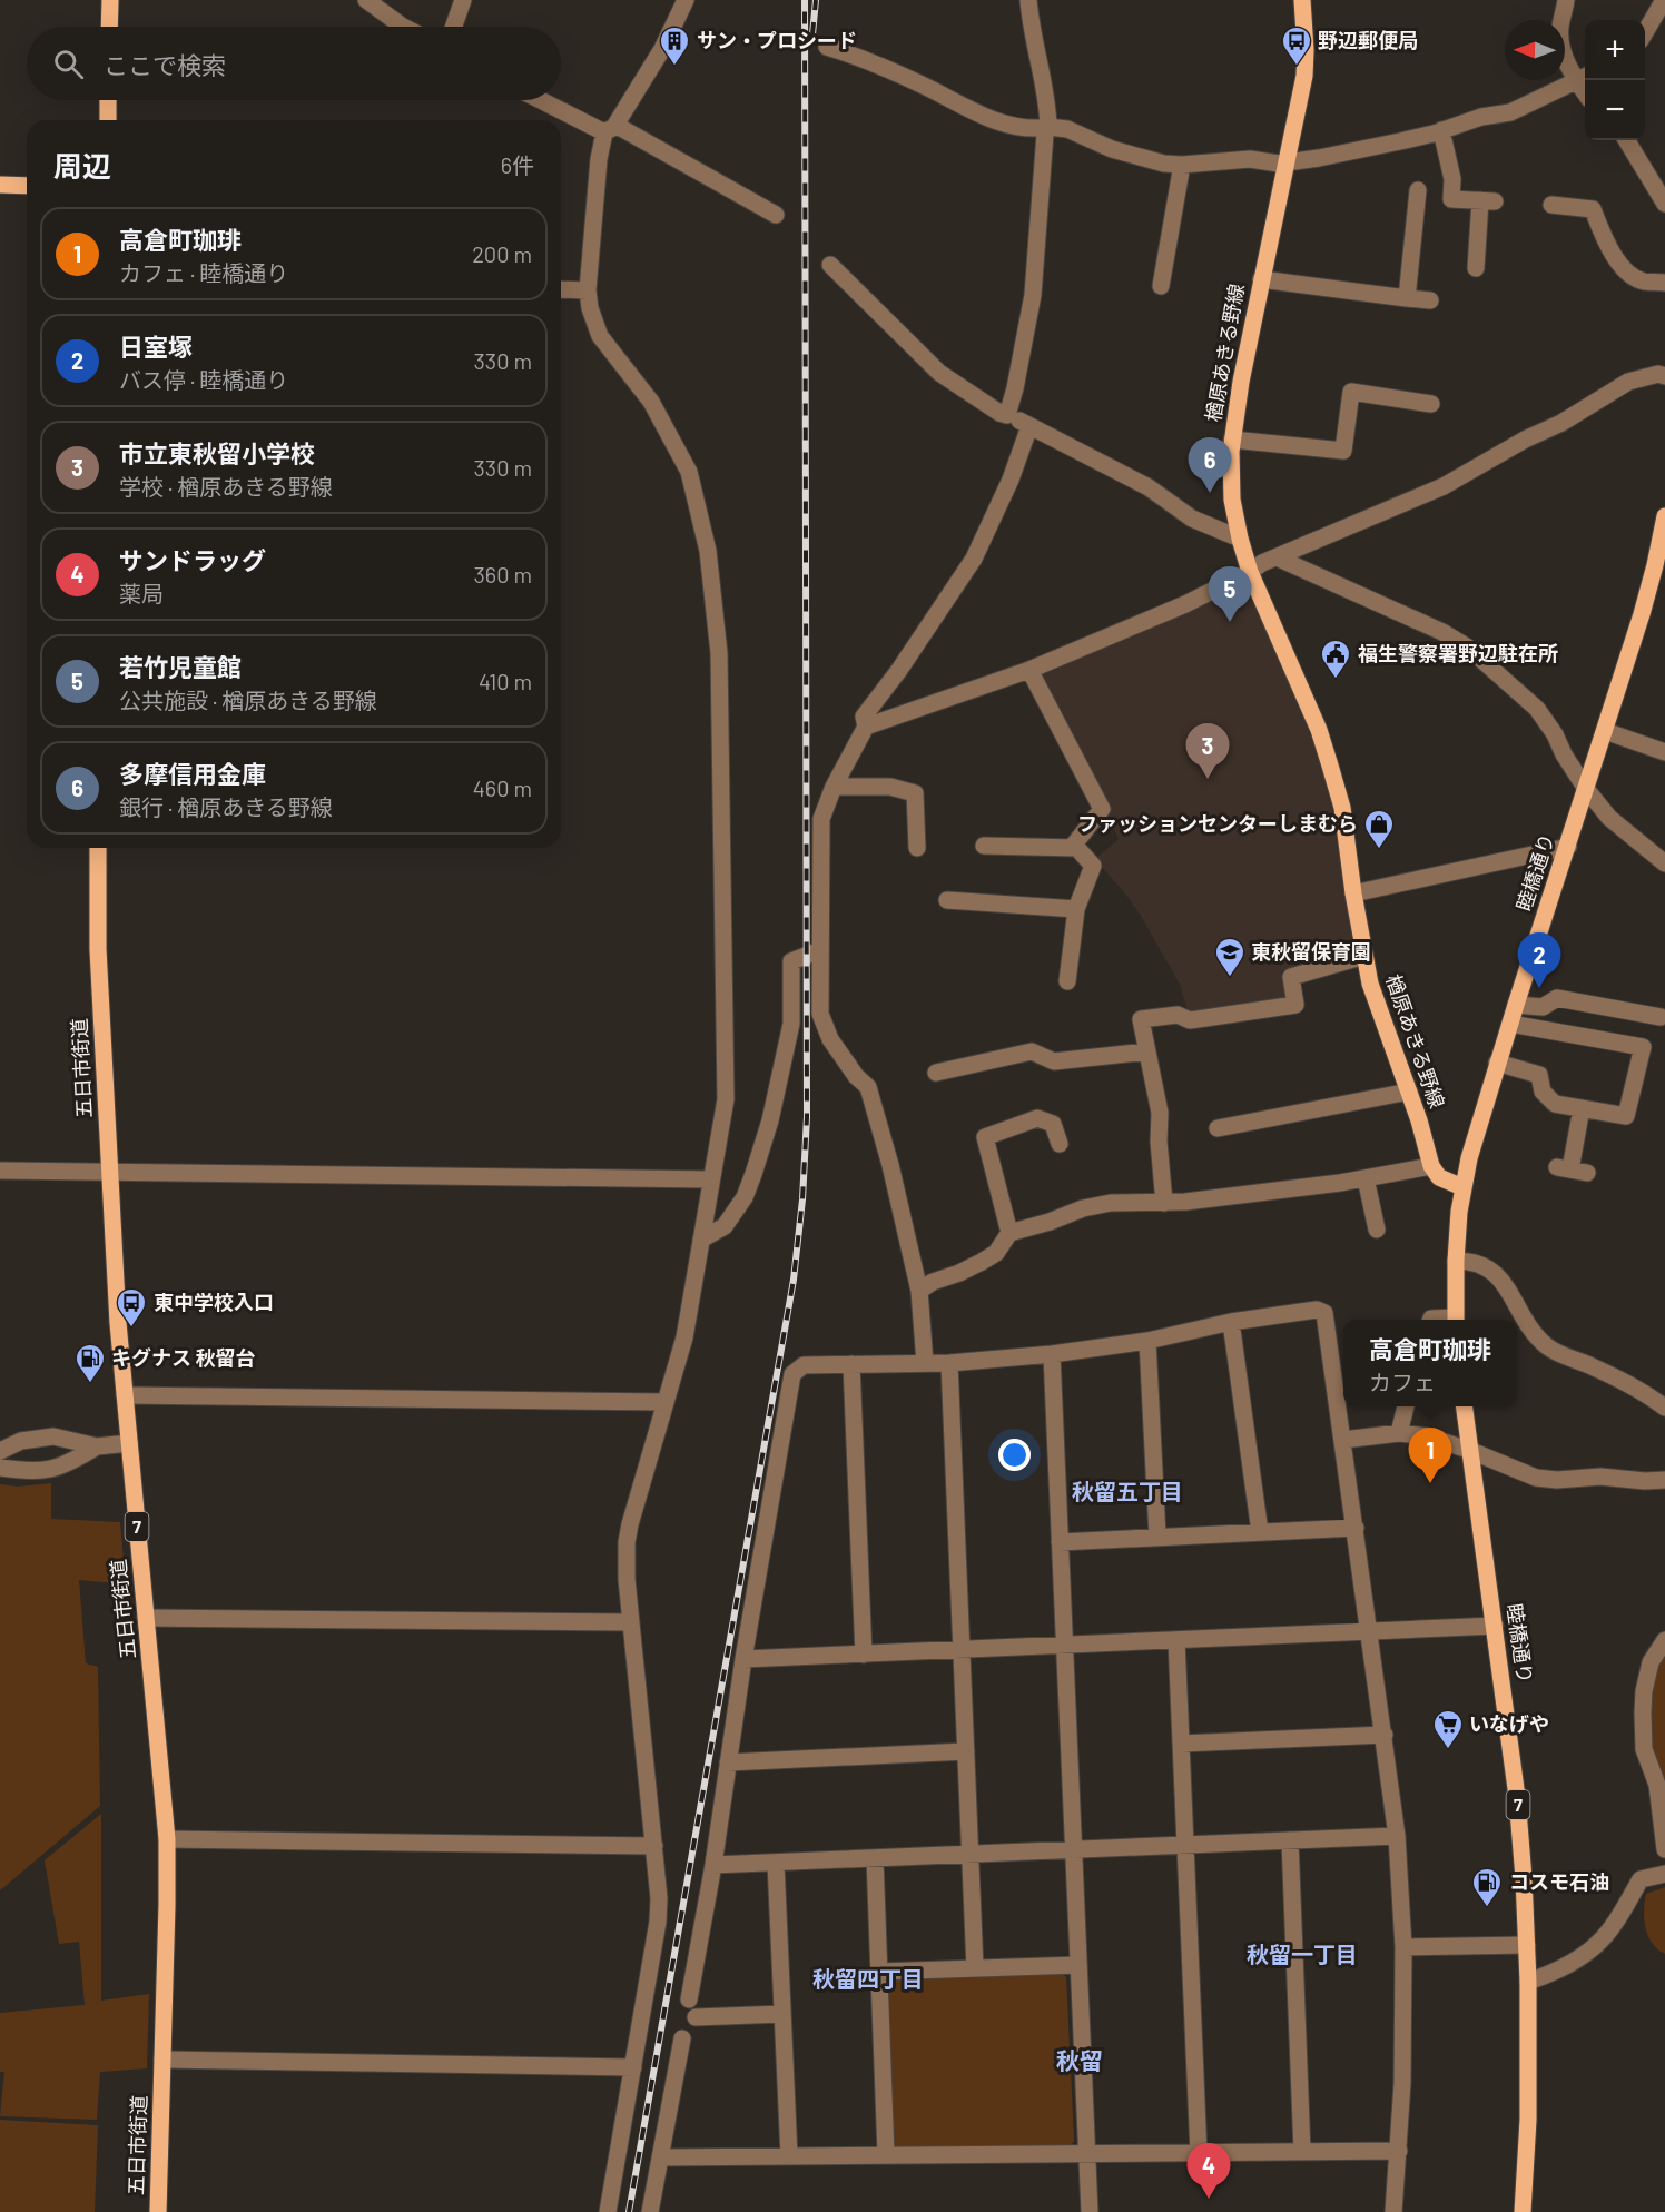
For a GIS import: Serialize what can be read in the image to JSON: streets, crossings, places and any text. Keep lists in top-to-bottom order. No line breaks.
{"streets":{"main road":["楢原あきる野線","睦橋通り","五日市街道","7"]},"districts":["秋留五丁目","秋留一丁目","秋留四丁目","秋留"],"places":{"building":["サン・プロシード"],"bus stop":["野辺郵便局","東中学校入口"],"public building":["福生警察署野辺駐在所"],"shop":["ファッションセンターしまむら"],"school or university":["東秋留保育園"],"fuel station":["キグナス 秋留台","コスモ石油"],"supermarket":["いなげや"]},"north":"left","page":{"map_buttons":["+","−"],"search":"ここで検索","heading":["周辺","6件"],"list":[{"mark":"1","name":"高倉町珈琲","note":"カフェ · 睦橋通り","value":"200 m"},{"mark":"2","name":"日室塚","note":"バス停 · 睦橋通り","value":"330 m"},{"mark":"3","name":"市立東秋留小学校","note":"学校 · 楢原あきる野線","value":"330 m"},{"mark":"4","name":"サンドラッグ","note":"薬局","value":"360 m"},{"mark":"5","name":"若竹児童館","note":"公共施設 · 楢原あきる野線","value":"410 m"},{"mark":"6","name":"多摩信用金庫","note":"銀行 · 楢原あきる野線","value":"460 m"}],"pins":["6","5","3","2","1","4"],"popup":["高倉町珈琲","カフェ"]}}
